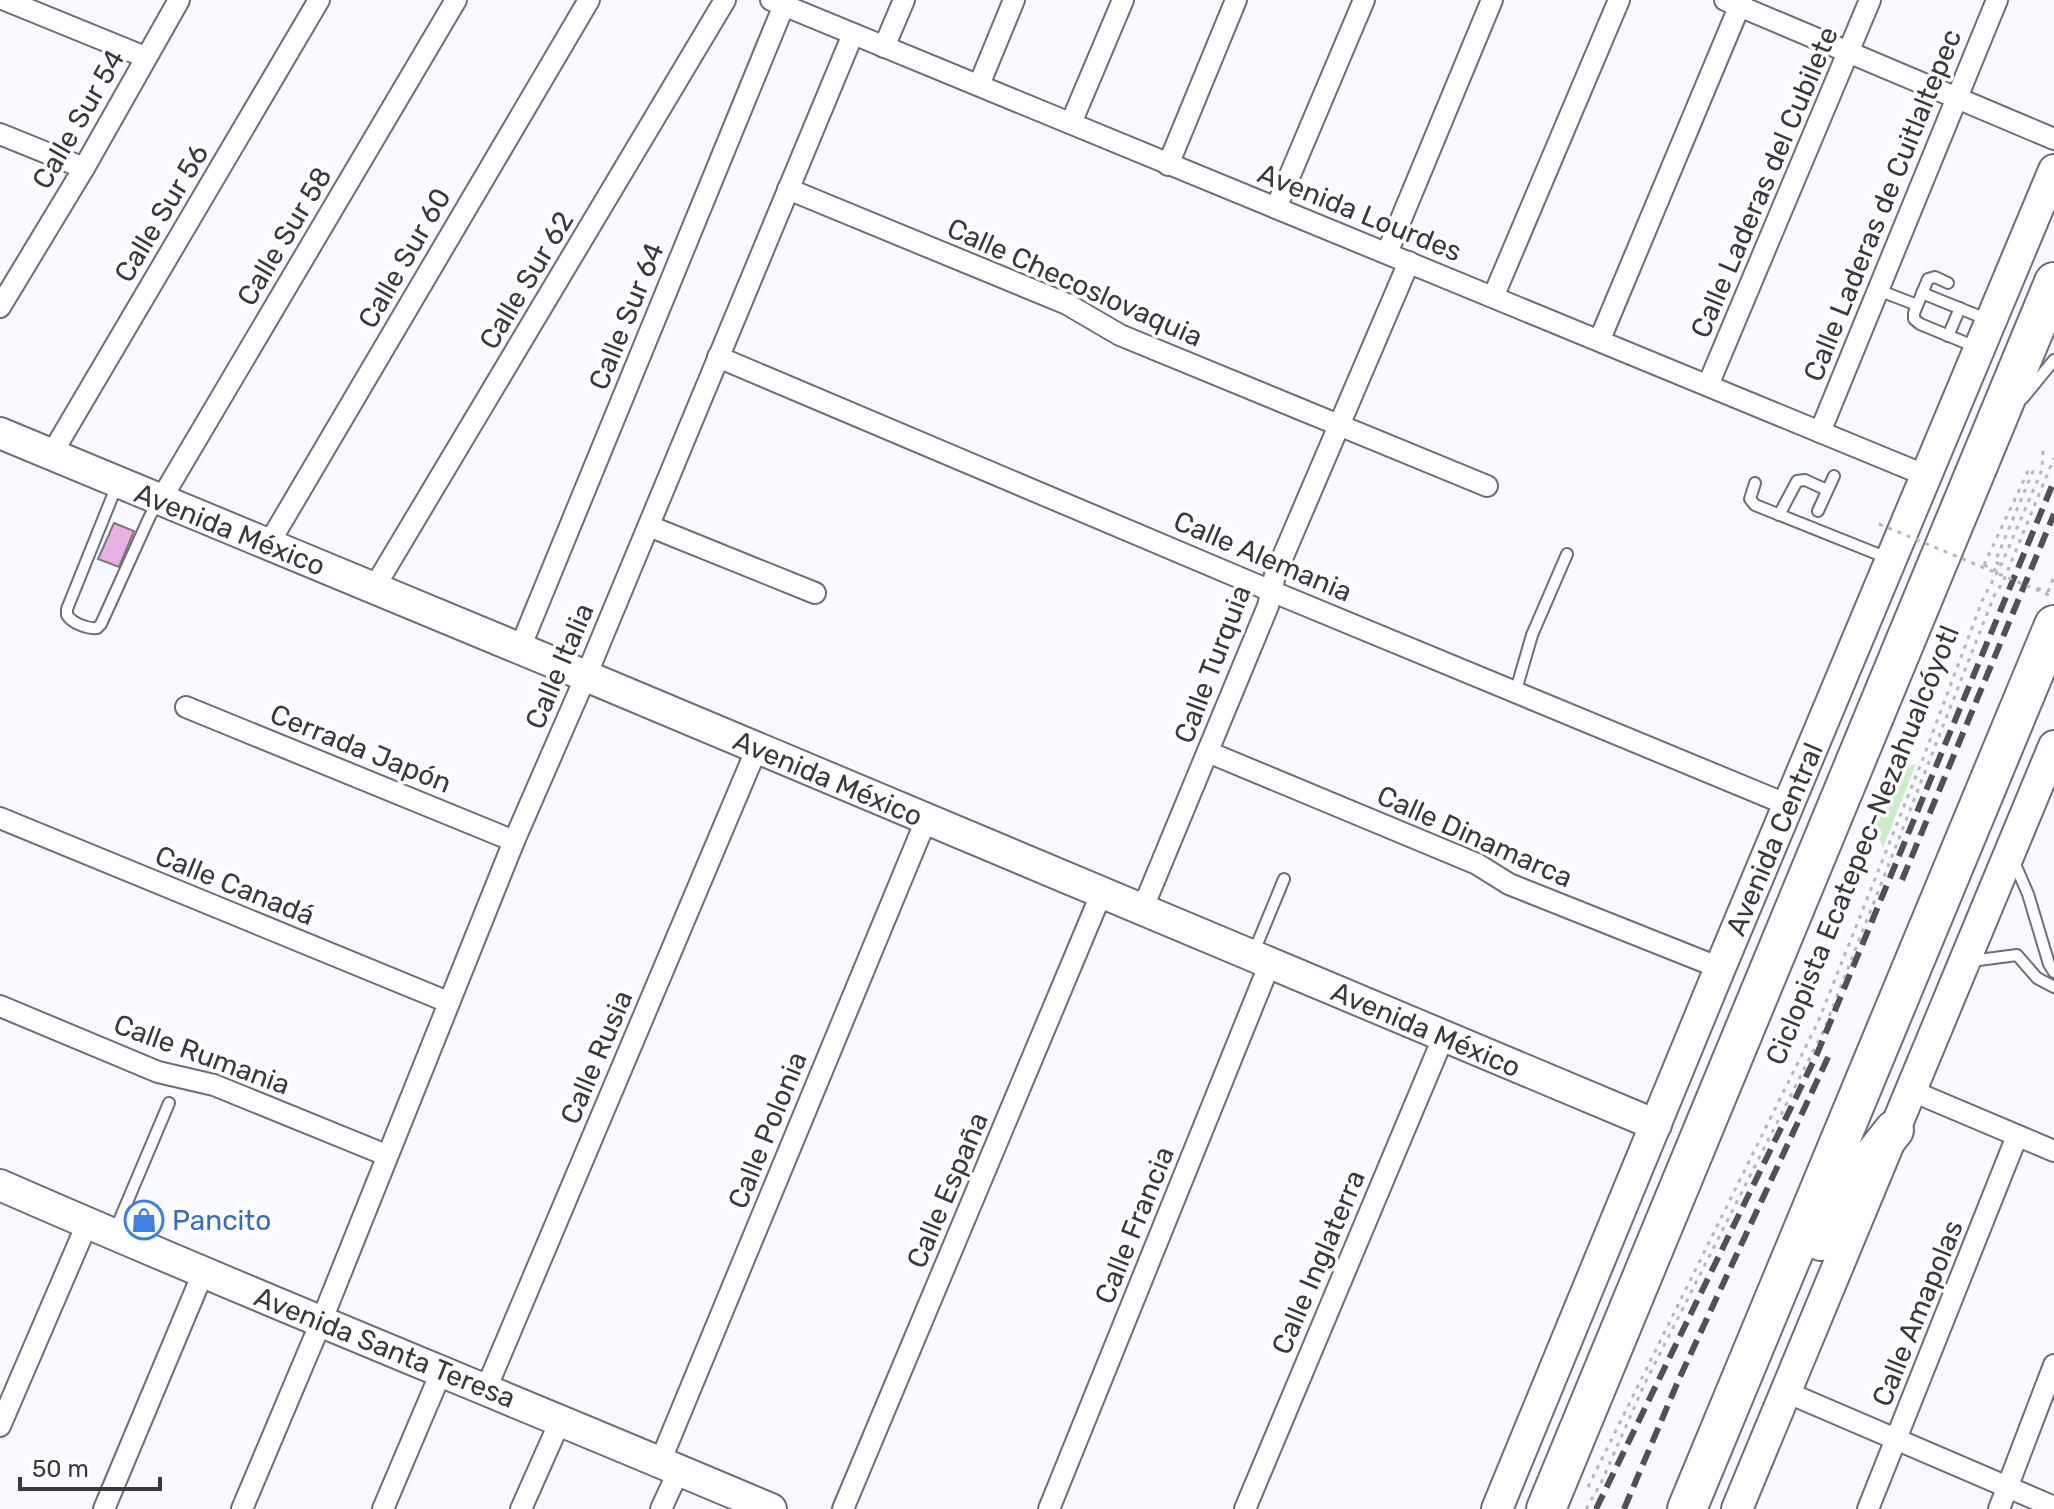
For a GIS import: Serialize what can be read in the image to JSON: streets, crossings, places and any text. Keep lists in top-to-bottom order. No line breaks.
{"streets":{"highway":["Avenida Central"],"street":["Calle Sur 54","Calle Laderas del Cubilete","Calle Laderas de Cuitlaltepec","Avenida Lourdes","Calle Sur 56","Calle Sur 58","Calle Sur 60","Calle Sur 62","Calle Checoslovaquia","Calle Sur 64","Avenida México","Calle Alemania","Calle Turquia","Calle Italia","Cerrada Japón","Calle Dinamarca","Calle Canadá","Calle Rumania","Calle Rusia","Calle Polonia","Calle España","Calle Francia","Calle Inglaterra","Calle Amapolas","Avenida Santa Teresa"],"path":["Ciclopista Ecatepec-Nezahualcóyotl"]},"crossings":[["Calle Laderas del Cubilete","Avenida Lourdes"],["Calle Laderas de Cuitlaltepec","Avenida Lourdes"],["Avenida Lourdes","Calle Sur 64"],["Avenida Lourdes","Calle Turquia"],["Avenida Lourdes","Calle Italia"],["Avenida Lourdes","Avenida Central"],["Calle Sur 56","Avenida México"],["Calle Sur 58","Avenida México"],["Calle Sur 60","Avenida México"],["Calle Sur 62","Avenida México"],["Calle Checoslovaquia","Calle Turquia"],["Calle Checoslovaquia","Calle Italia"],["Calle Sur 64","Avenida México"],["Avenida México","Calle Turquia"],["Avenida México","Calle Italia"],["Avenida México","Avenida Central"],["Avenida México","Calle Rusia"],["Avenida México","Calle Polonia"],["Avenida México","Calle España"],["Avenida México","Calle Francia"],["Avenida México","Calle Inglaterra"],["Calle Alemania","Calle Turquia"],["Calle Alemania","Calle Italia"],["Calle Alemania","Avenida Central"],["Calle Turquia","Calle Dinamarca"],["Calle Italia","Cerrada Japón"],["Calle Italia","Calle Canadá"],["Calle Italia","Calle Rumania"],["Calle Italia","Avenida Santa Teresa"],["Calle Dinamarca","Avenida Central"],["Calle Rusia","Avenida Santa Teresa"],["Calle Polonia","Avenida Santa Teresa"]],"places":{"shop":["Pancito"]},"scale_bar":"50 m"}
